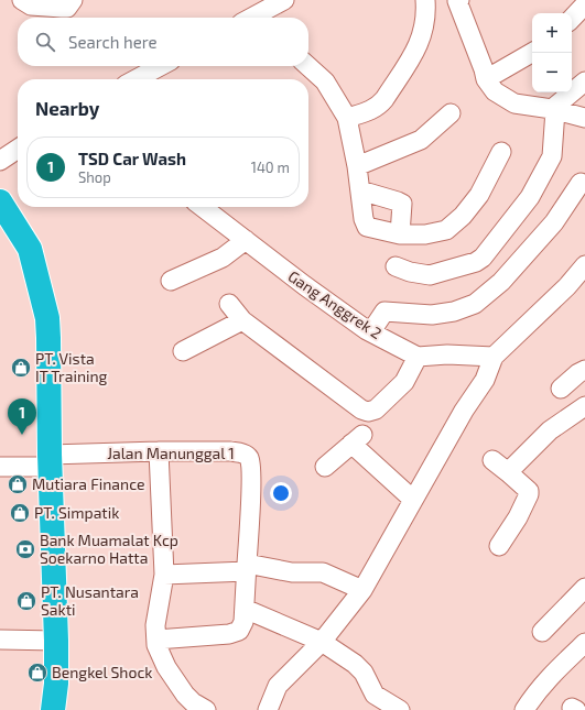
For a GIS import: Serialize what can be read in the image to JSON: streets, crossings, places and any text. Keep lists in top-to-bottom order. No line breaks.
{"streets":{"street":["Gang Anggrek 2","Jalan Manunggal 1"]},"places":{"shop":["PT. Vista IT Training","Mutiara Finance","PT. Simpatik","PT. Nusantara Sakti","Bengkel Shock"],"bank":["Bank Muamalat Kcp Soekarno Hatta"]},"page":{"map_buttons":["+","−"],"search":"Search here","heading":"Nearby","list":[{"mark":"1","name":"TSD Car Wash","note":"Shop","value":"140 m"}],"pins":"1"}}
